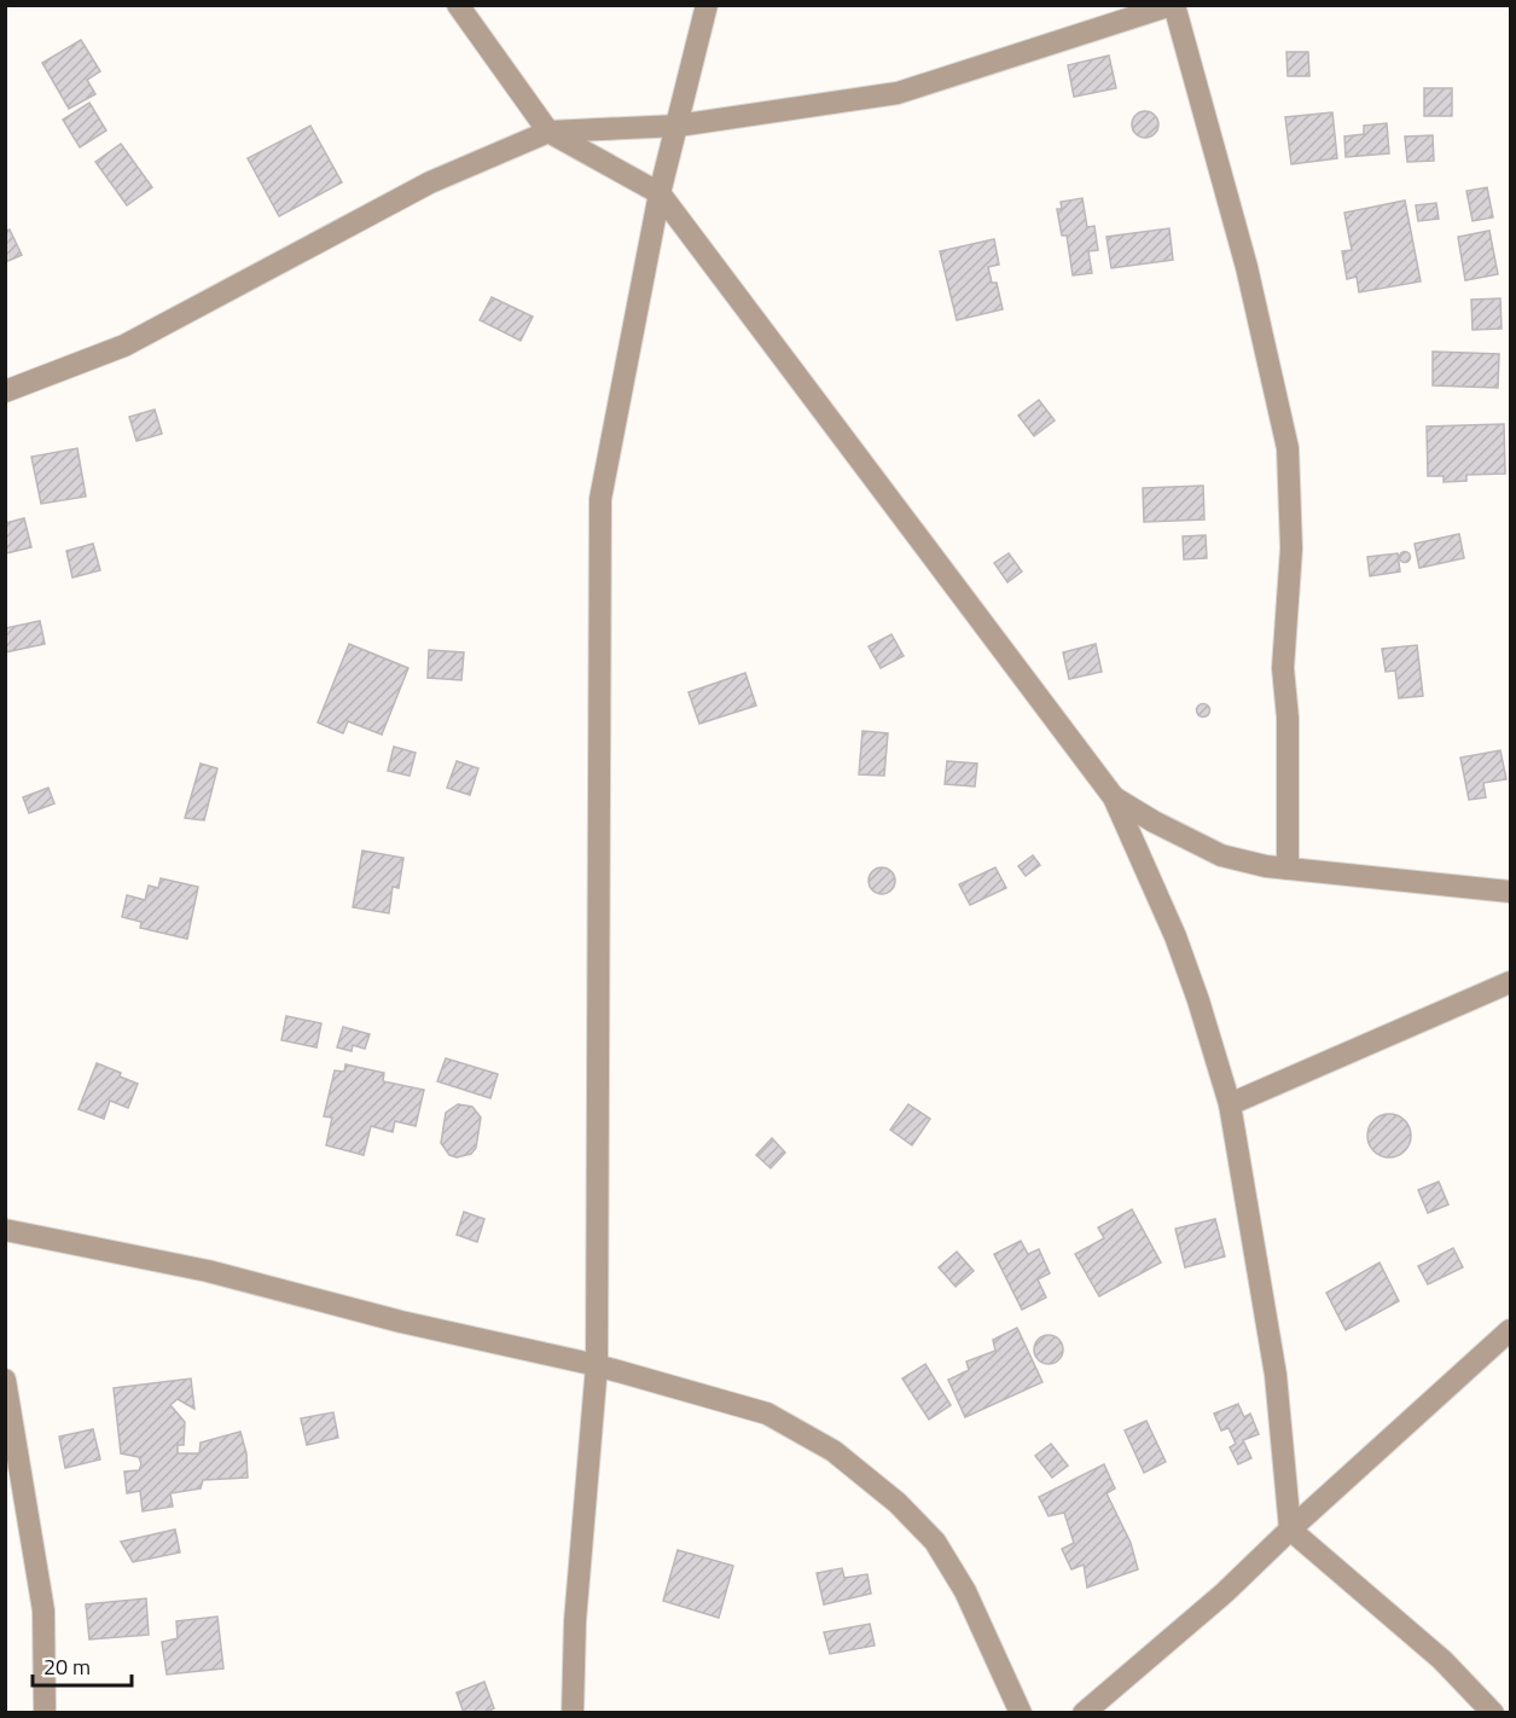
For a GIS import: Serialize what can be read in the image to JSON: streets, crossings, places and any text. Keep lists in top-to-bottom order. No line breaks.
{"scale_bar":"20 m"}
